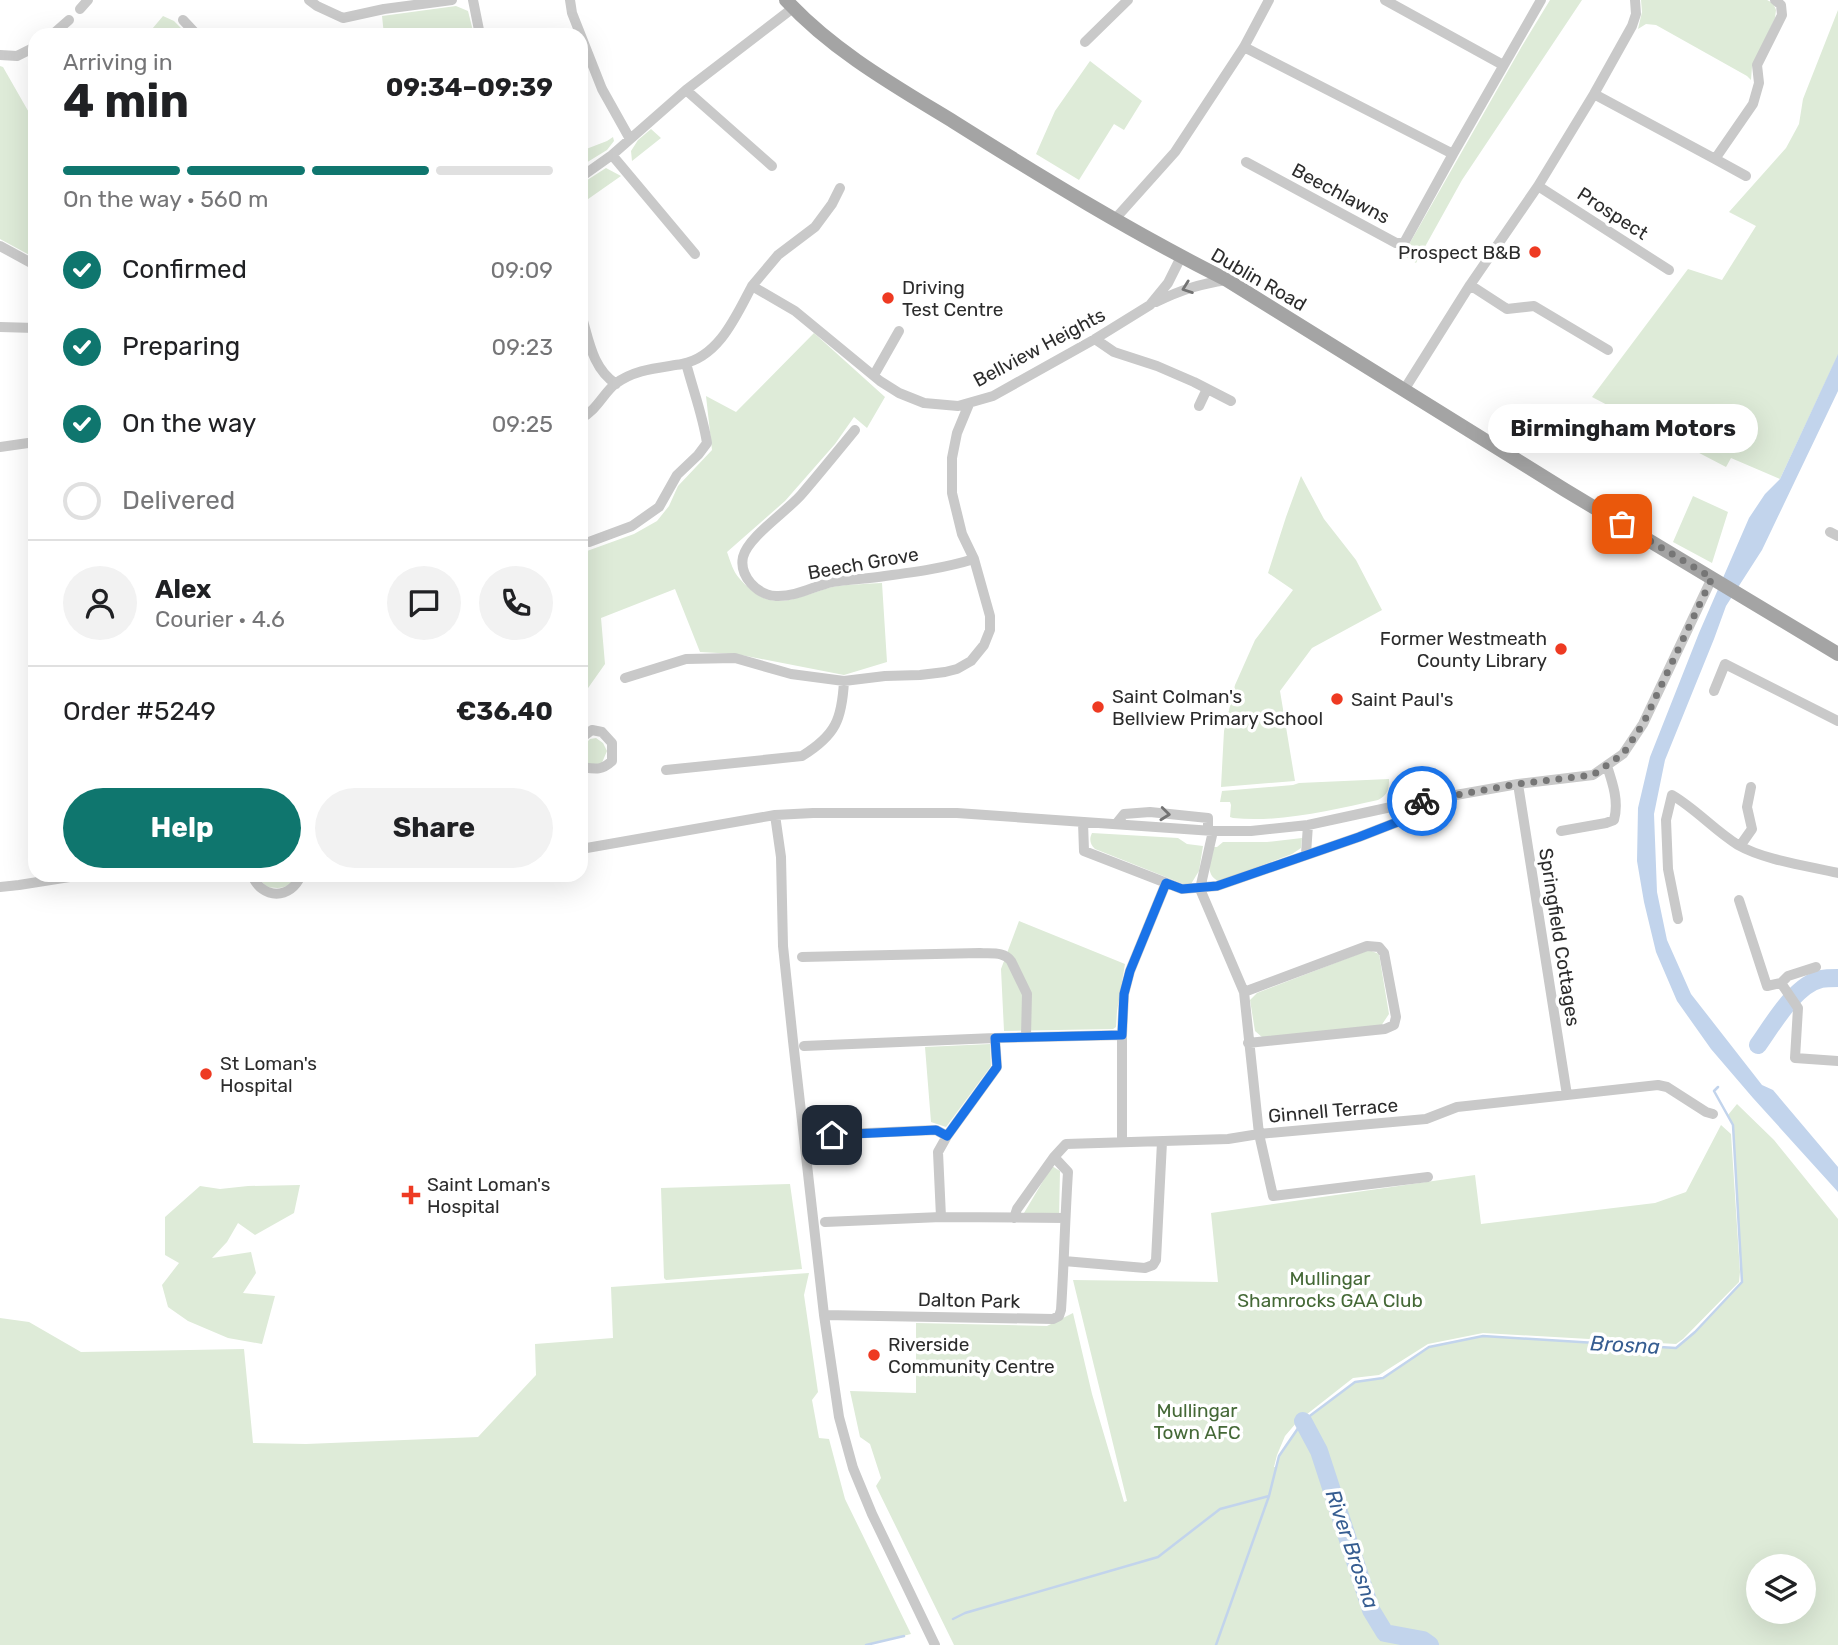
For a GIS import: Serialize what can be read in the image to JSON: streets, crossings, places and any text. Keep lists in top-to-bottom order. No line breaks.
{"streets":{"main road":["Dublin Road"],"street":["Beechlawns","Prospect","Bellview Heights","Beech Grove","Springfield Cottages","Ginnell Terrace","Dalton Park"]},"crossings":[["Dublin Road","Bellview Heights"],["Springfield Cottages","Ginnell Terrace"]],"water":["Brosna","River Brosna"],"parks":["Mullingar Shamrocks GAA Club","Mullingar Town AFC"],"places":{"other":["Prospect B&B","Driving Test Centre","Birmingham Motors","Former Westmeath County Library","Saint Paul's","Saint Colman's Bellview Primary School","St Loman's Hospital","Riverside Community Centre"],"health":["Saint Loman's Hospital"]},"page":{"heading":["4 min","Arriving in","09:34–09:39"],"panel":["Alex","Courier · 4.6","Order #5249","€36.40"],"bar":"On the way · 560 m","list":[["Confirmed","09:09"],["Preparing","09:23"],["On the way","09:25"],"Delivered"],"bubble":"Birmingham Motors","buttons":["Help","Share"]}}
